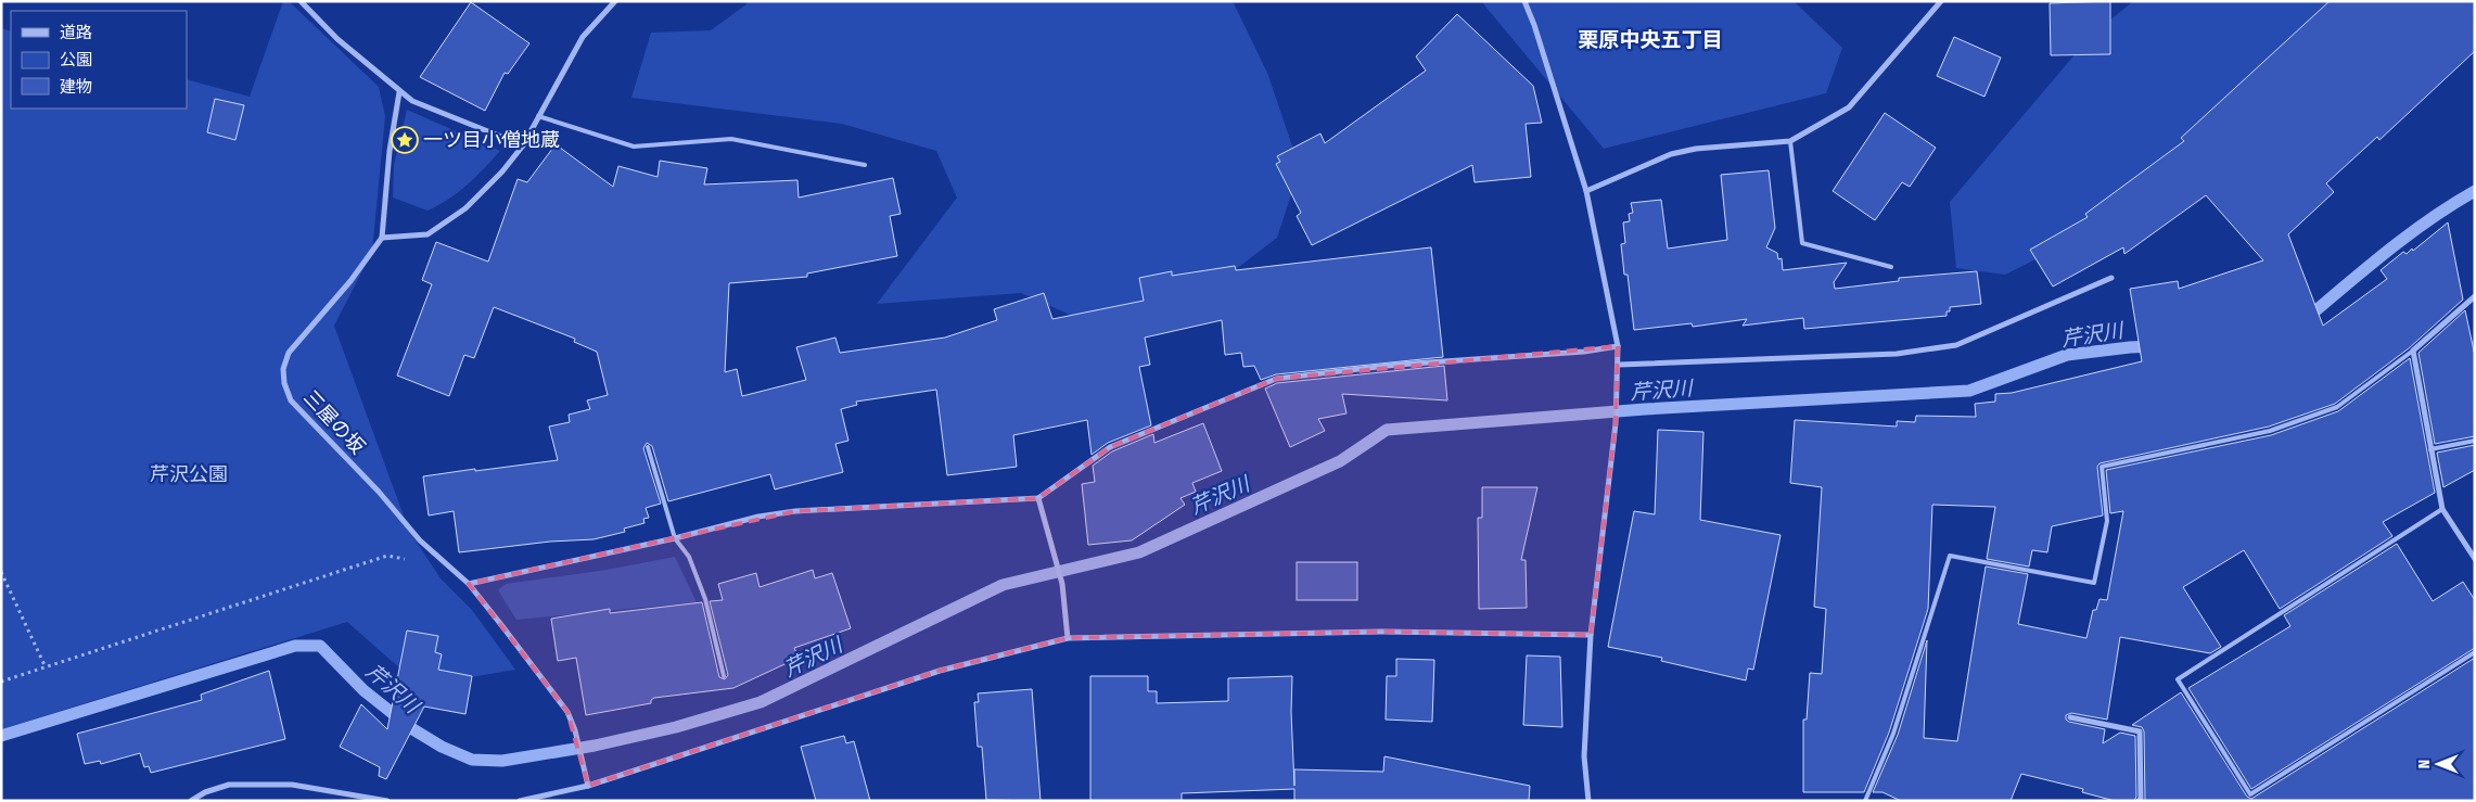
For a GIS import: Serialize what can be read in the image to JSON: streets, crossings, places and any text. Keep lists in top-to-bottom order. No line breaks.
{"streets":{"street":["三屋の坂"]},"districts":["栗原中央五丁目"],"water":["芹沢川"],"parks":["芹沢公園"],"places":{"place":["一ツ目小僧地蔵"]},"legend":["道路","公園","建物"],"north":"left"}
